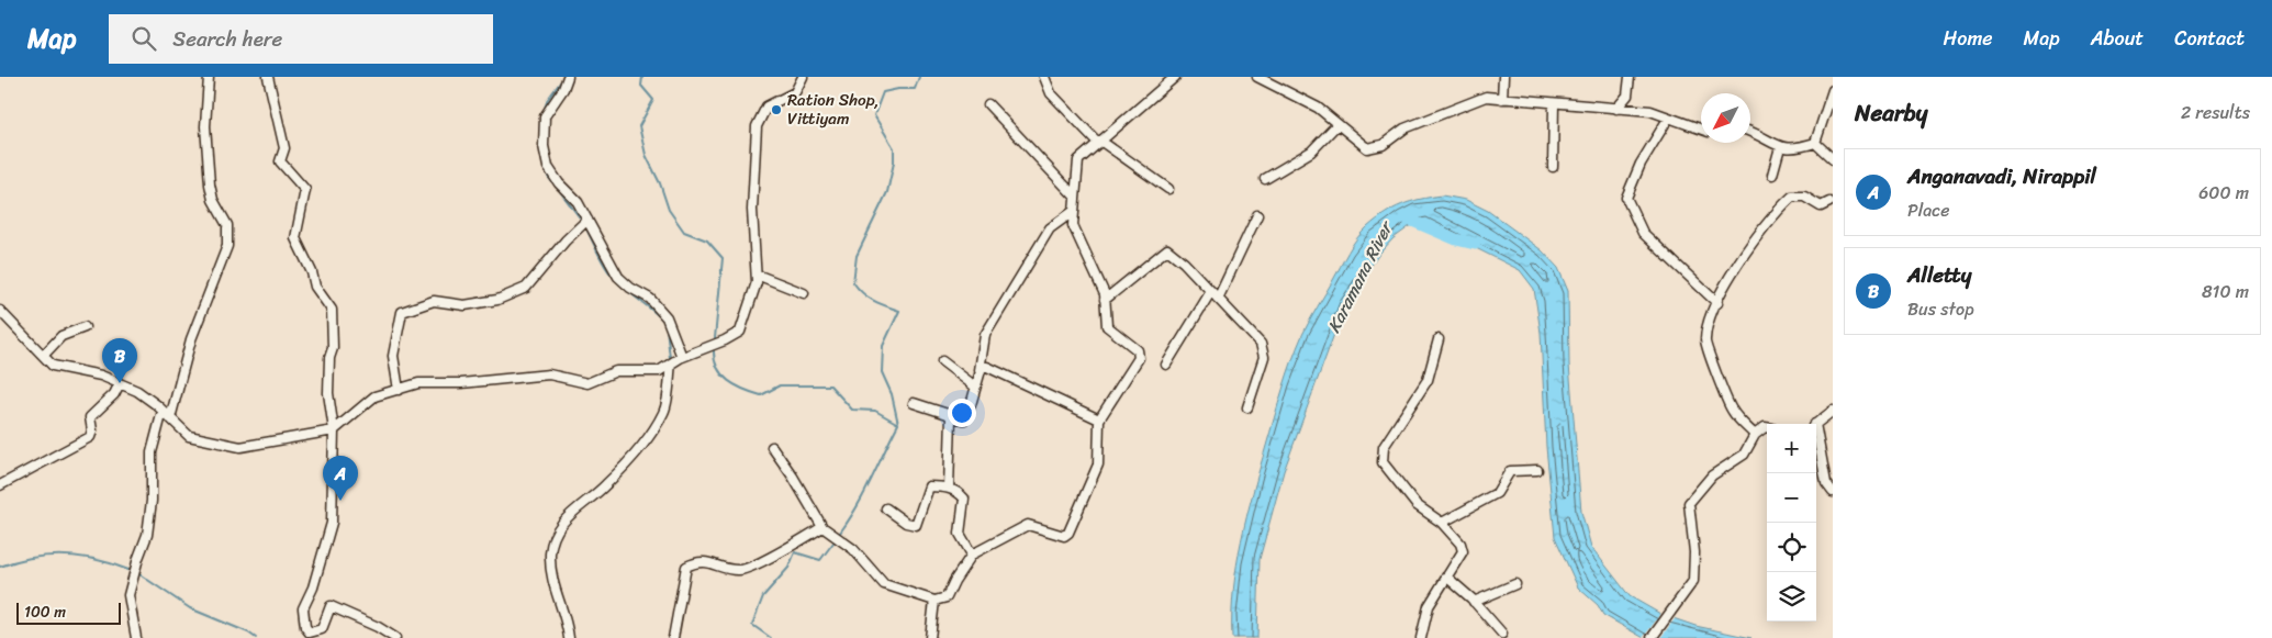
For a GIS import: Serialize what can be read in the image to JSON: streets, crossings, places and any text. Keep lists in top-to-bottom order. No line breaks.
{"water":["Karamana River"],"places":["Ration Shop, Vittiyam"],"scale_bar":"100 m","north":"bottom left","page":{"header":"Map","search":"Search here","nav":["Home","Map","About","Contact"],"heading":["Nearby","2 results"],"list":[{"mark":"A","name":"Anganavadi, Nirappil","note":"Place","value":"600 m"},{"mark":"B","name":"Alletty","note":"Bus stop","value":"810 m"}],"pins":["B","A"],"map_buttons":["+","−"],"scale":"100 m"}}
